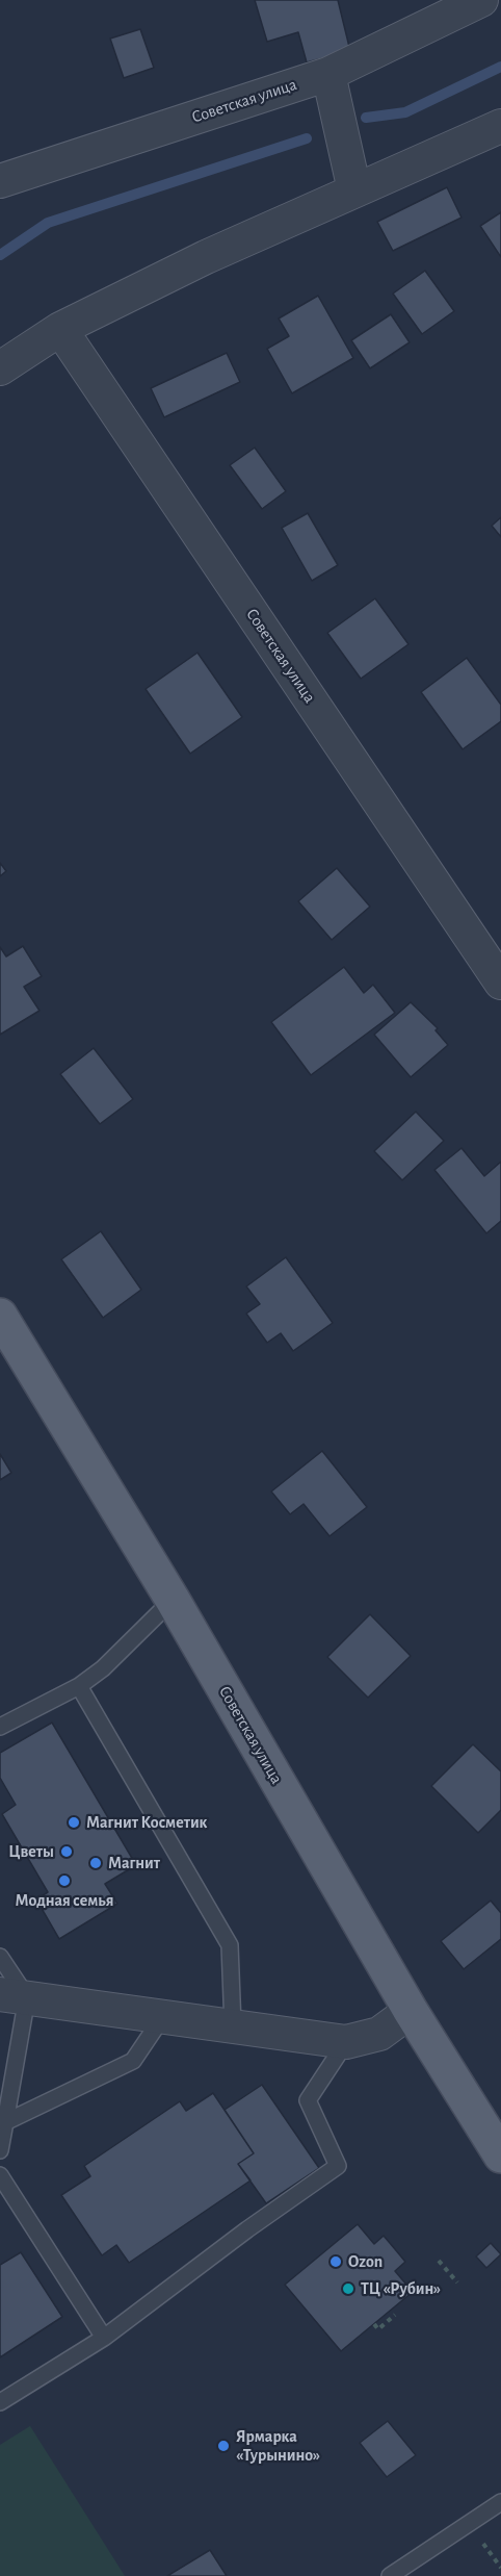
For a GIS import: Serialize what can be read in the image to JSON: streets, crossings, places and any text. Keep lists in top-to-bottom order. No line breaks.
{"streets":{"main road":["Советская улица"]},"places":["Магнит Косметик","Цветы","Магнит","Модная семья","Ozon","ТЦ «Рубин»","Ярмарка «Турынино»"]}
